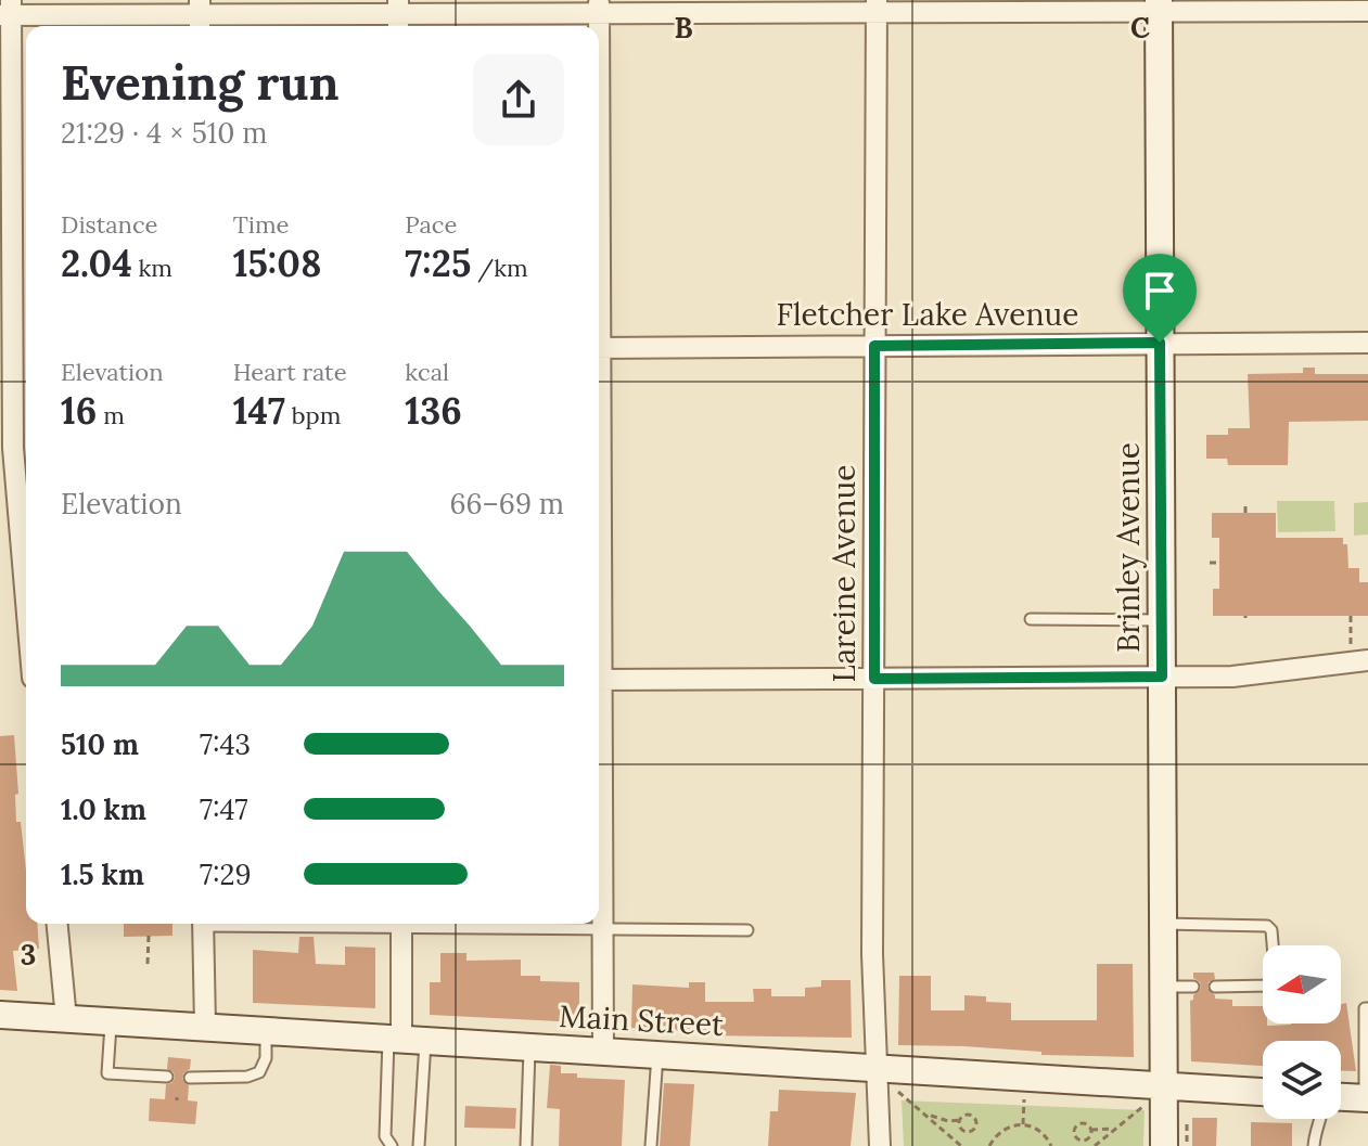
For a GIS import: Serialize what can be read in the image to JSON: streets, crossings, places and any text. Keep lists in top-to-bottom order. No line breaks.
{"streets":{"main road":["Brinley Avenue","Main Street"],"street":["Fletcher Lake Avenue","Lareine Avenue"]},"crossings":[["Fletcher Lake Avenue","Brinley Avenue"],["Fletcher Lake Avenue","Lareine Avenue"],["Brinley Avenue","Main Street"],["Lareine Avenue","Main Street"]],"north":"left","page":{"heading":["Evening run","21:29 · 4 × 510 m"],"stats":[["Distance","2.04 km"],["Time","15:08"],["Pace","7:25 /km"],["Elevation","16 m"],["Heart rate","147 bpm"],["kcal","136"]],"chart":["Elevation","66–69 m"],"list":[{"name":"510 m","note":"7:43"},{"name":"1.0 km","note":"7:47"},{"name":"1.5 km","note":"7:29"}]},"grid":{"columns":["B","C"],"rows":["3"]}}
